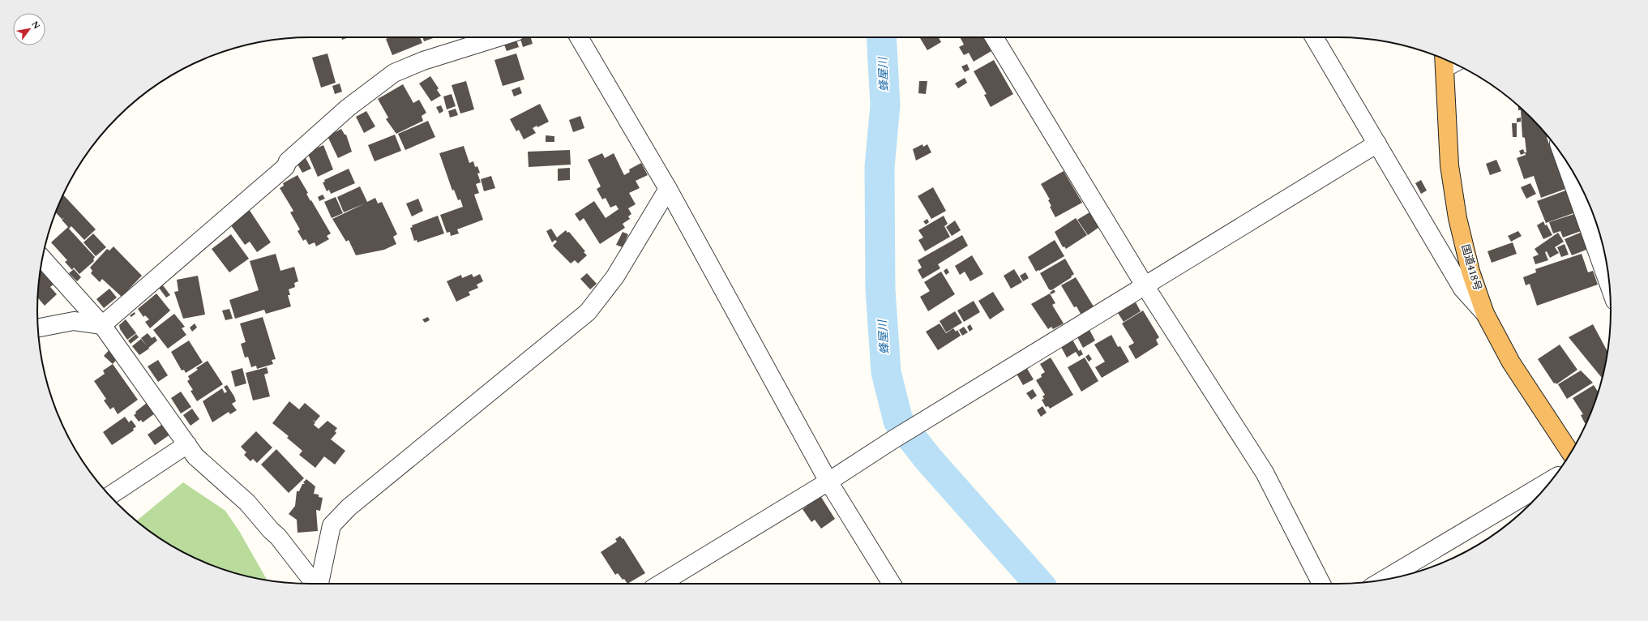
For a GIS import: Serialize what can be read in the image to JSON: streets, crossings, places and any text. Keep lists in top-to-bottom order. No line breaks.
{"streets":{"highway":["国道418号"]},"water":["蜂屋川"],"north":"top right"}
